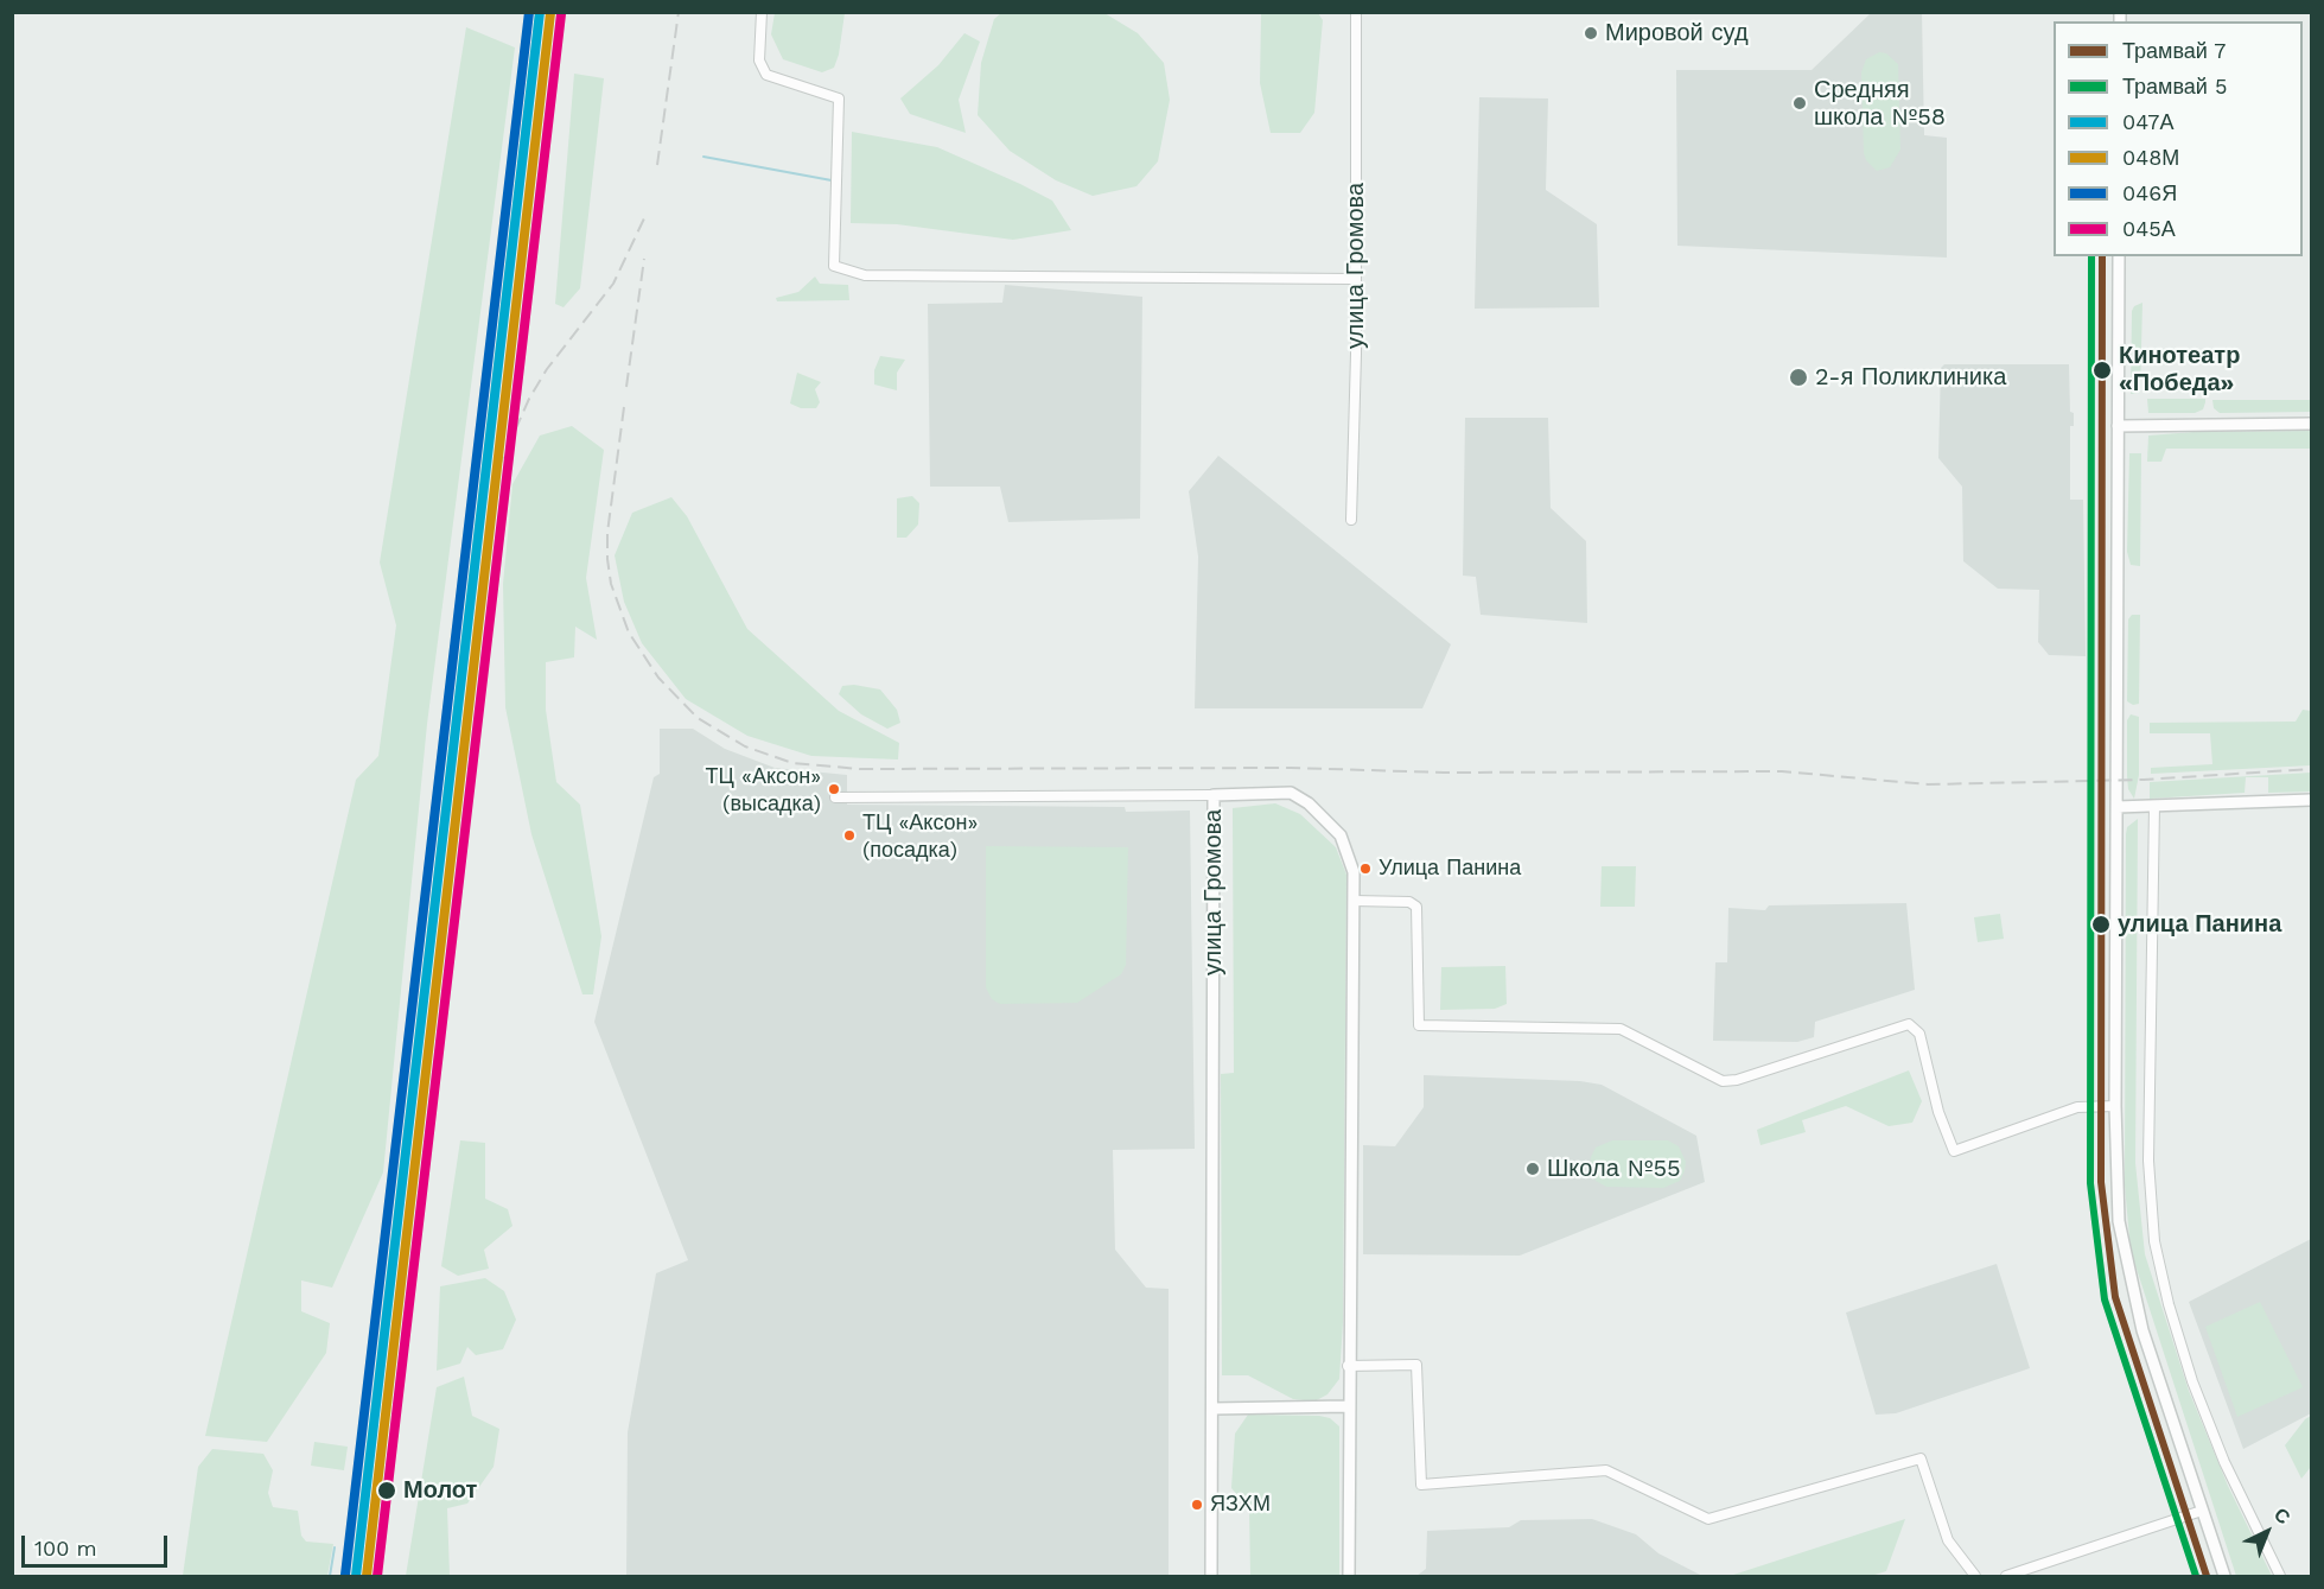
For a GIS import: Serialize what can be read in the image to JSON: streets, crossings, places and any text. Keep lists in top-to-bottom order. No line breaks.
{"streets":{"street":["улица Громова"]},"places":["Мировой суд","Средняя школа №58","Кинотеатр «Победа»","2-я Поликлиника","ТЦ «Аксон» (высадка)","ТЦ «Аксон» (посадка)","Улица Панина","улица Панина","Школа №55","Молот","ЯЗХМ"],"lines":["transit line 047А","transit line 046Я","transit line 048М","transit line 045А","tram line 7","tram line 5"],"legend":["Трамвай 7","Трамвай 5","047А","048М","046Я","045А"],"scale_bar":"100 m","north":"top right"}
